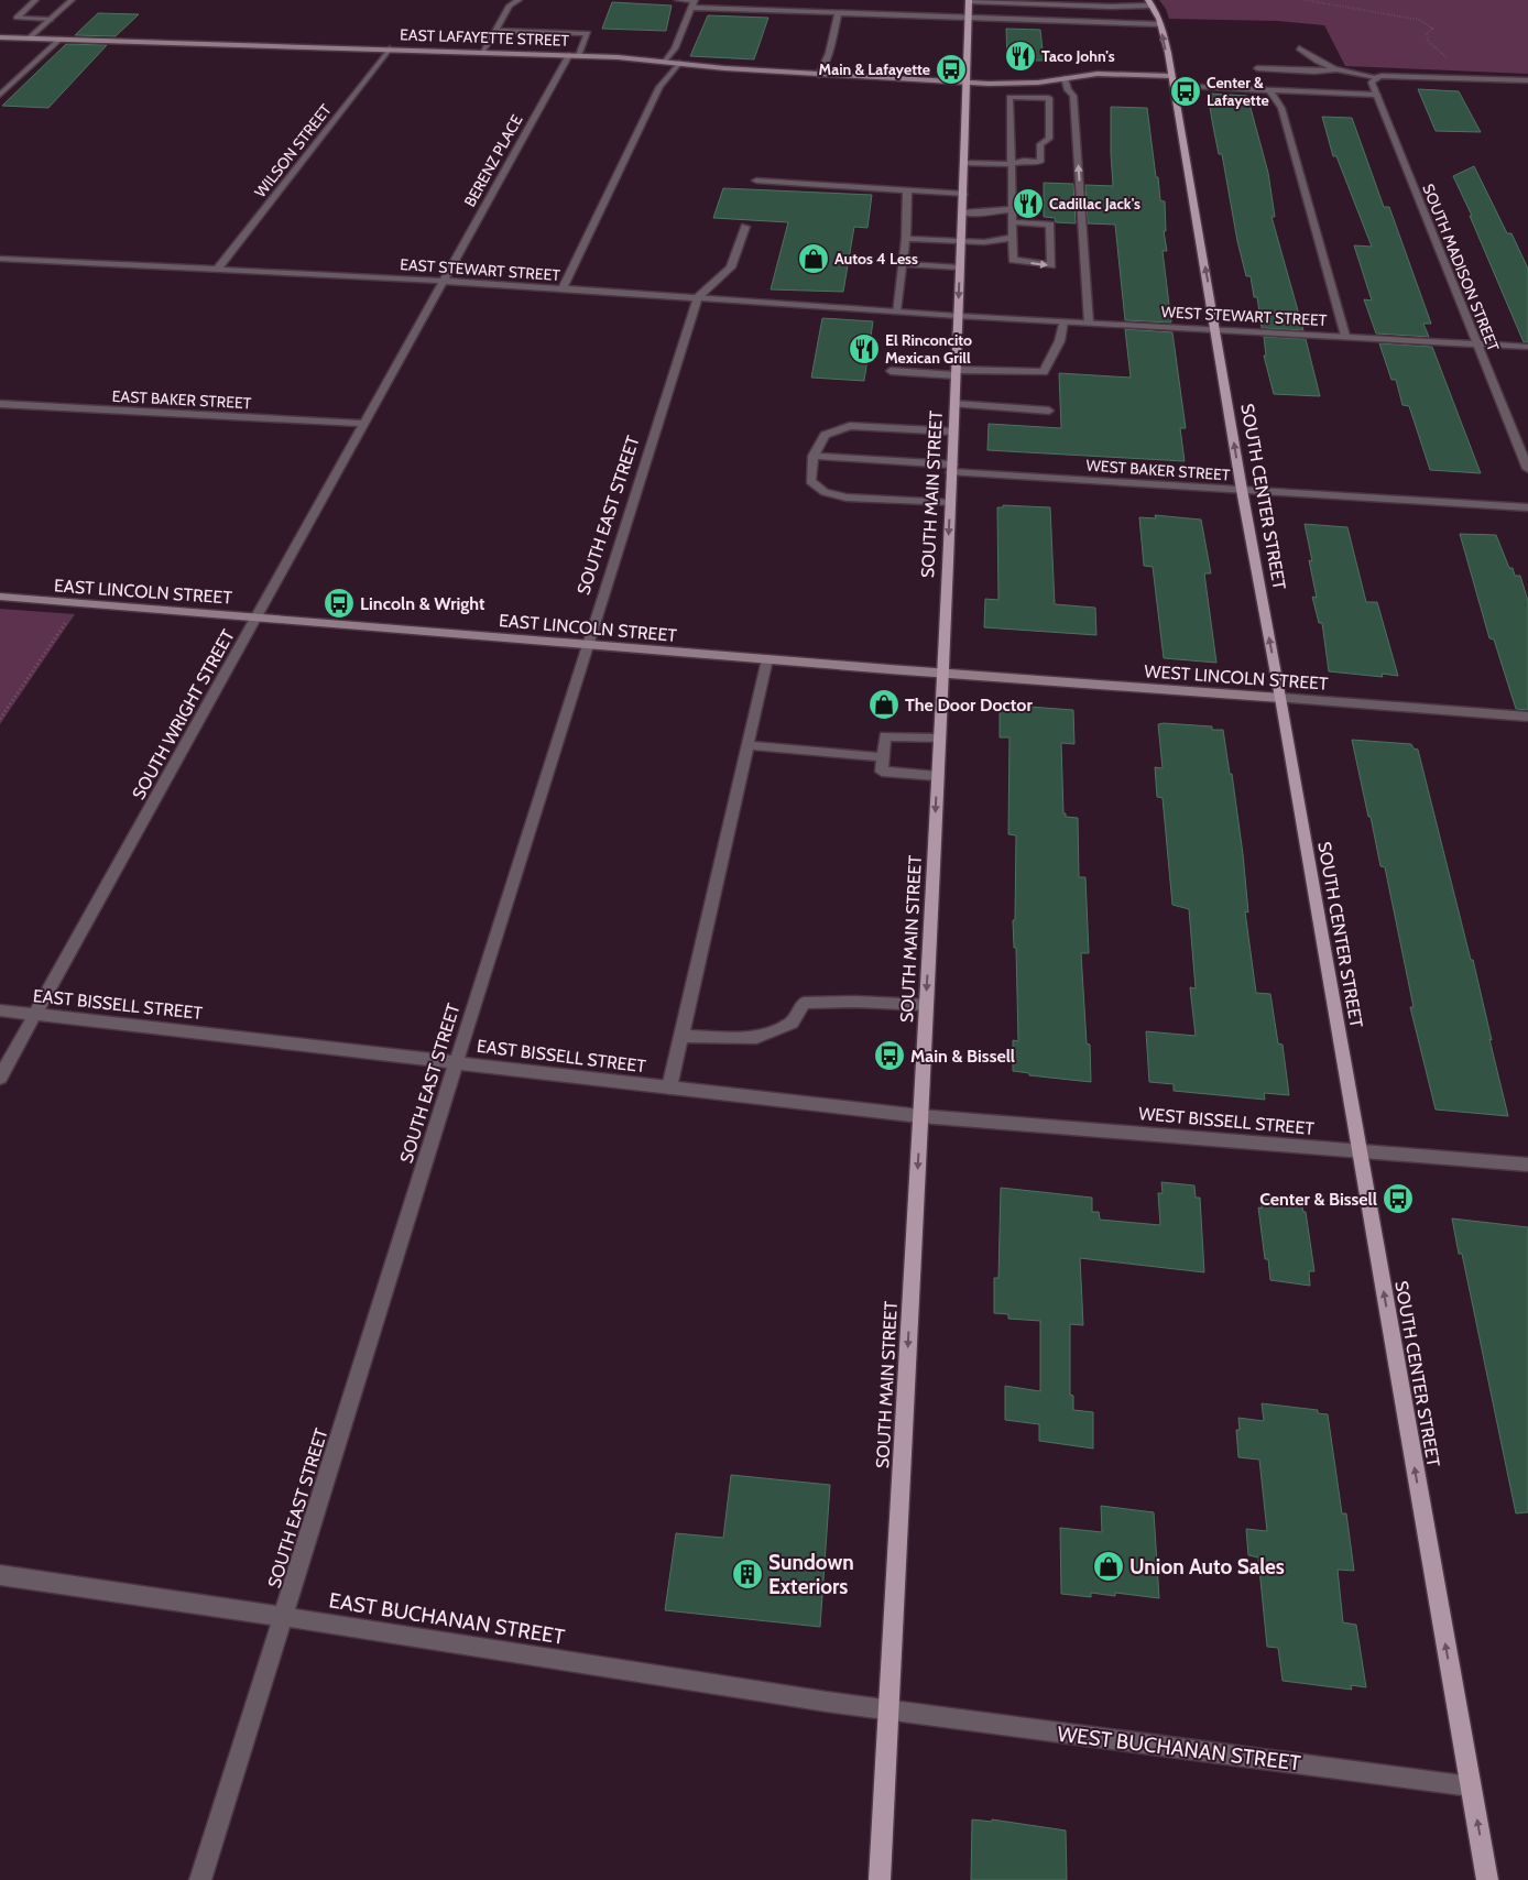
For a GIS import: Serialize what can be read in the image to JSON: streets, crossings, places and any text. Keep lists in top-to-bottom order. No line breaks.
{"streets":{"main road":["SOUTH MAIN STREET","SOUTH CENTER STREET"],"street":["EAST LAFAYETTE STREET","WILSON STREET","BERENZ PLACE","SOUTH MADISON STREET","EAST STEWART STREET","WEST STEWART STREET","EAST BAKER STREET","WEST BAKER STREET","SOUTH EAST STREET","EAST LINCOLN STREET","WEST LINCOLN STREET","SOUTH WRIGHT STREET","EAST BISSELL STREET","WEST BISSELL STREET","EAST BUCHANAN STREET","WEST BUCHANAN STREET"]},"crossings":[["EAST LAFAYETTE STREET","WILSON STREET"],["EAST LAFAYETTE STREET","BERENZ PLACE"],["EAST LAFAYETTE STREET","SOUTH MAIN STREET"],["EAST LAFAYETTE STREET","SOUTH CENTER STREET"],["WILSON STREET","EAST STEWART STREET"],["BERENZ PLACE","EAST STEWART STREET"],["BERENZ PLACE","SOUTH WRIGHT STREET"],["SOUTH MADISON STREET","WEST STEWART STREET"],["EAST STEWART STREET","WEST STEWART STREET"],["EAST STEWART STREET","SOUTH MAIN STREET"],["EAST STEWART STREET","SOUTH EAST STREET"],["EAST STEWART STREET","SOUTH WRIGHT STREET"],["WEST STEWART STREET","SOUTH MAIN STREET"],["WEST STEWART STREET","SOUTH CENTER STREET"],["EAST BAKER STREET","SOUTH WRIGHT STREET"],["WEST BAKER STREET","SOUTH MAIN STREET"],["WEST BAKER STREET","SOUTH CENTER STREET"],["SOUTH MAIN STREET","EAST LINCOLN STREET"],["SOUTH MAIN STREET","WEST LINCOLN STREET"],["SOUTH MAIN STREET","EAST BISSELL STREET"],["SOUTH MAIN STREET","WEST BISSELL STREET"],["SOUTH MAIN STREET","EAST BUCHANAN STREET"],["SOUTH MAIN STREET","WEST BUCHANAN STREET"],["SOUTH CENTER STREET","WEST LINCOLN STREET"],["SOUTH CENTER STREET","WEST BISSELL STREET"],["SOUTH CENTER STREET","WEST BUCHANAN STREET"],["SOUTH EAST STREET","EAST LINCOLN STREET"],["SOUTH EAST STREET","EAST BISSELL STREET"],["SOUTH EAST STREET","EAST BUCHANAN STREET"],["EAST LINCOLN STREET","WEST LINCOLN STREET"],["EAST LINCOLN STREET","SOUTH WRIGHT STREET"],["SOUTH WRIGHT STREET","EAST BISSELL STREET"],["EAST BISSELL STREET","WEST BISSELL STREET"],["EAST BUCHANAN STREET","WEST BUCHANAN STREET"]],"one_way":["SOUTH MAIN STREET","SOUTH CENTER STREET"],"places":{"restaurant":["Taco John's","Cadillac Jack's","El Rinconcito Mexican Grill"],"bus stop":["Main & Lafayette","Center & Lafayette","Lincoln & Wright","Main & Bissell","Center & Bissell"],"shop":["Autos 4 Less","The Door Doctor","Union Auto Sales"],"building":["Sundown Exteriors"]}}
